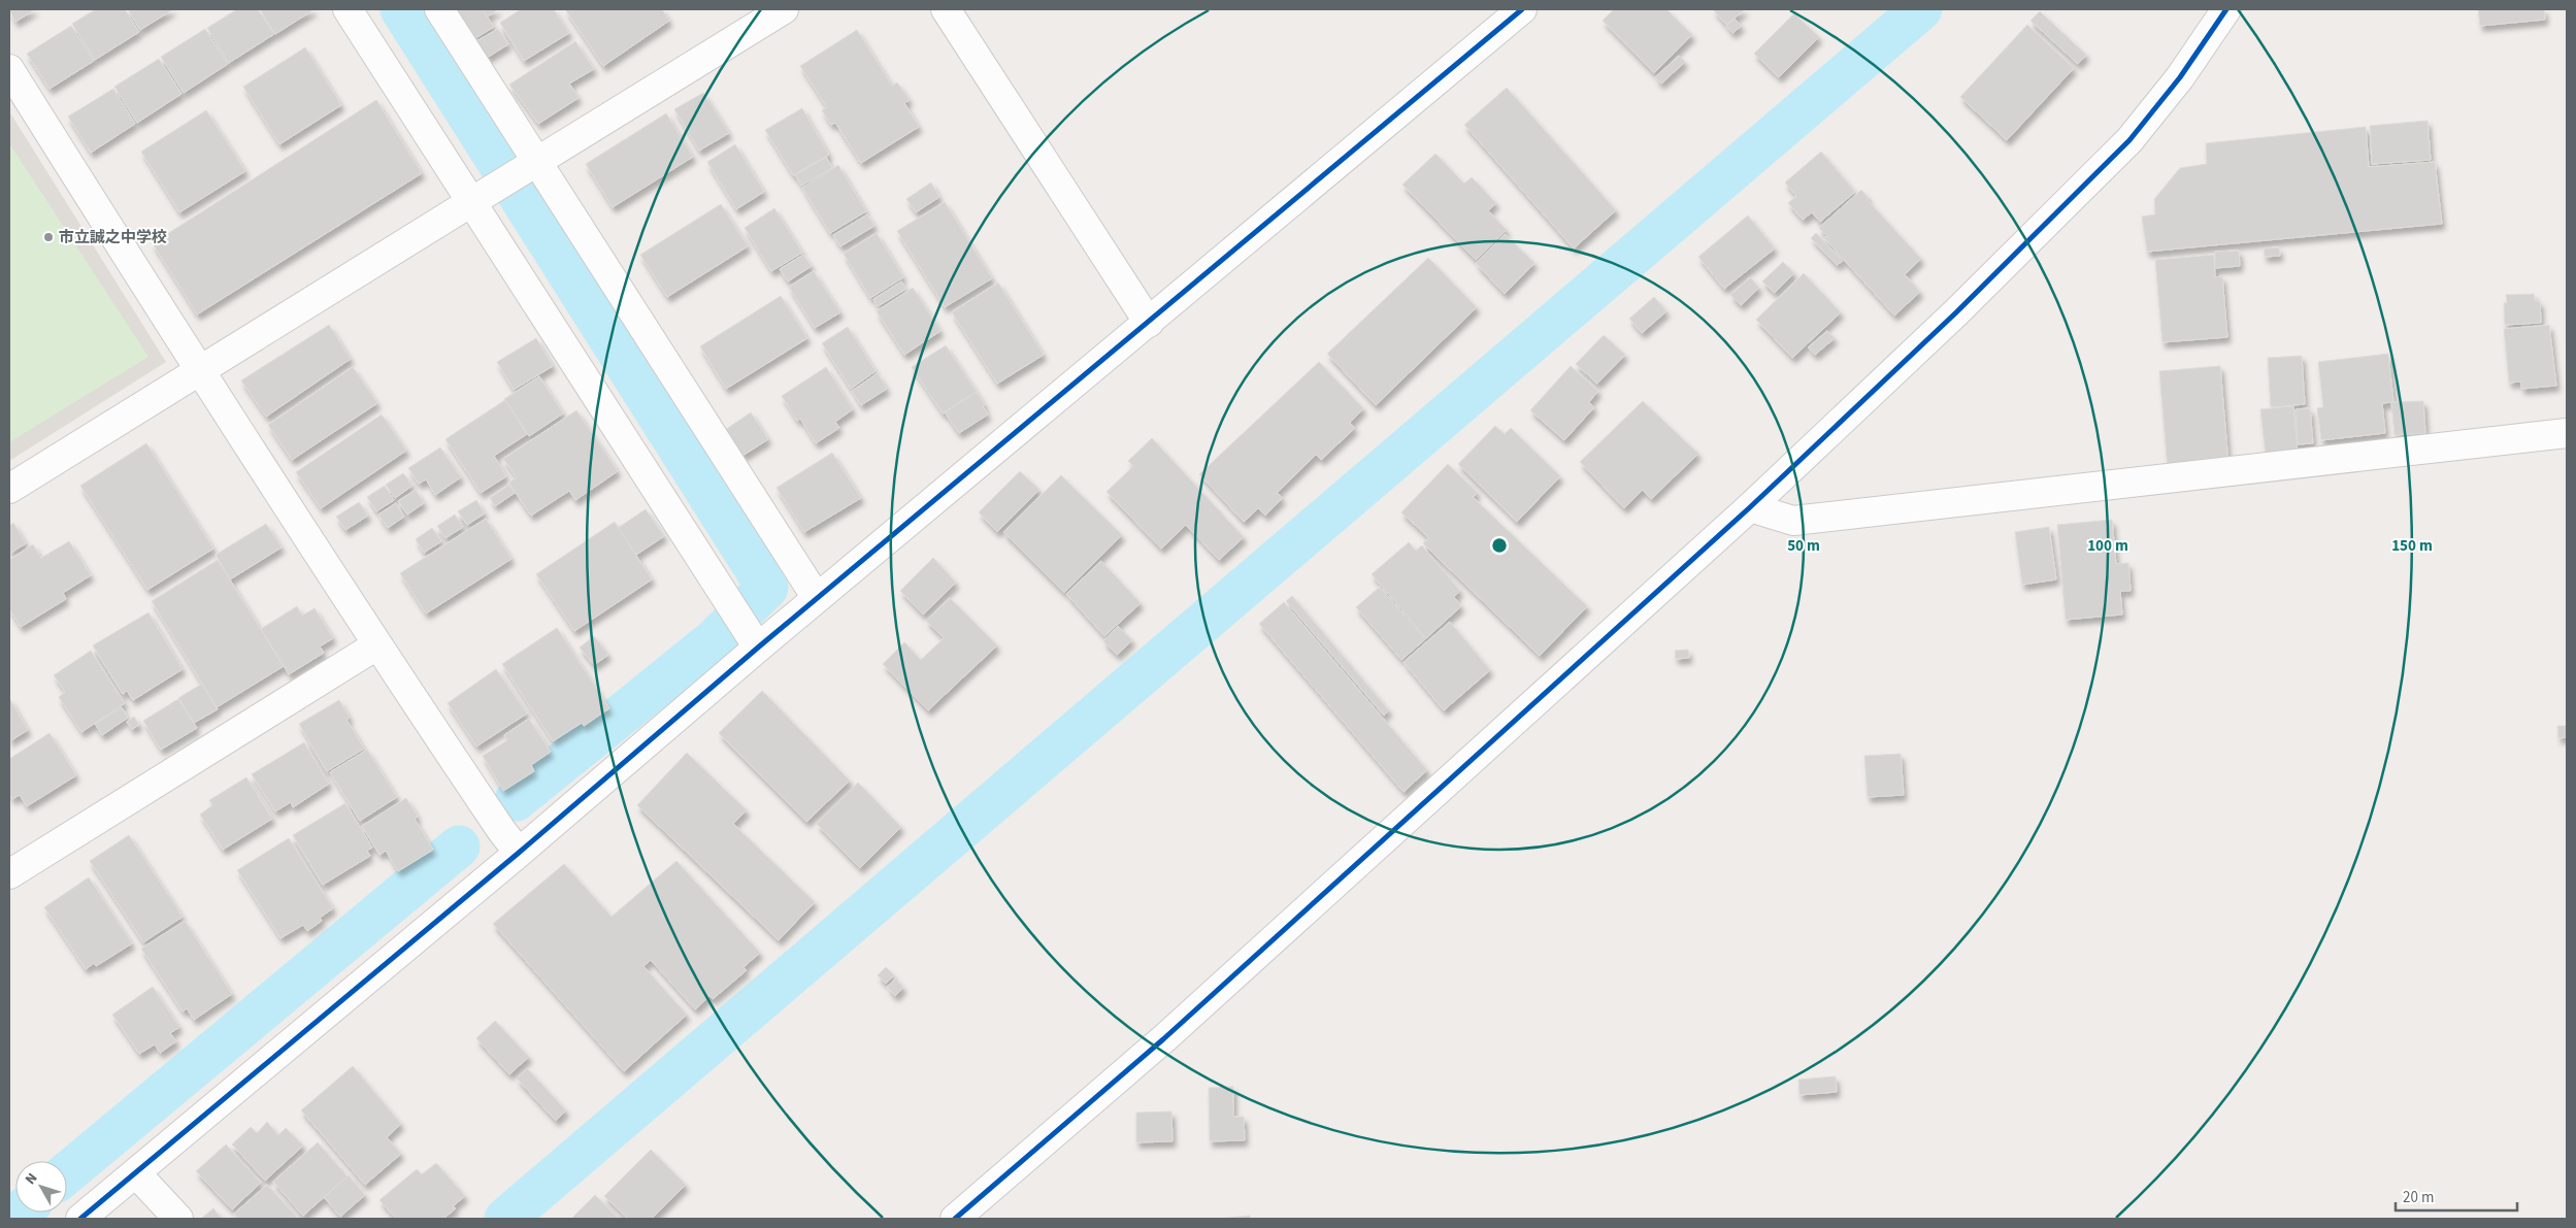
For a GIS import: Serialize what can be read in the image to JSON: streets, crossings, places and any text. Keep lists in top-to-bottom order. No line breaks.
{"places":["市立誠之中学校"],"scale_bar":"20 m","north":"top left","rings":["50 m","100 m","150 m"]}
